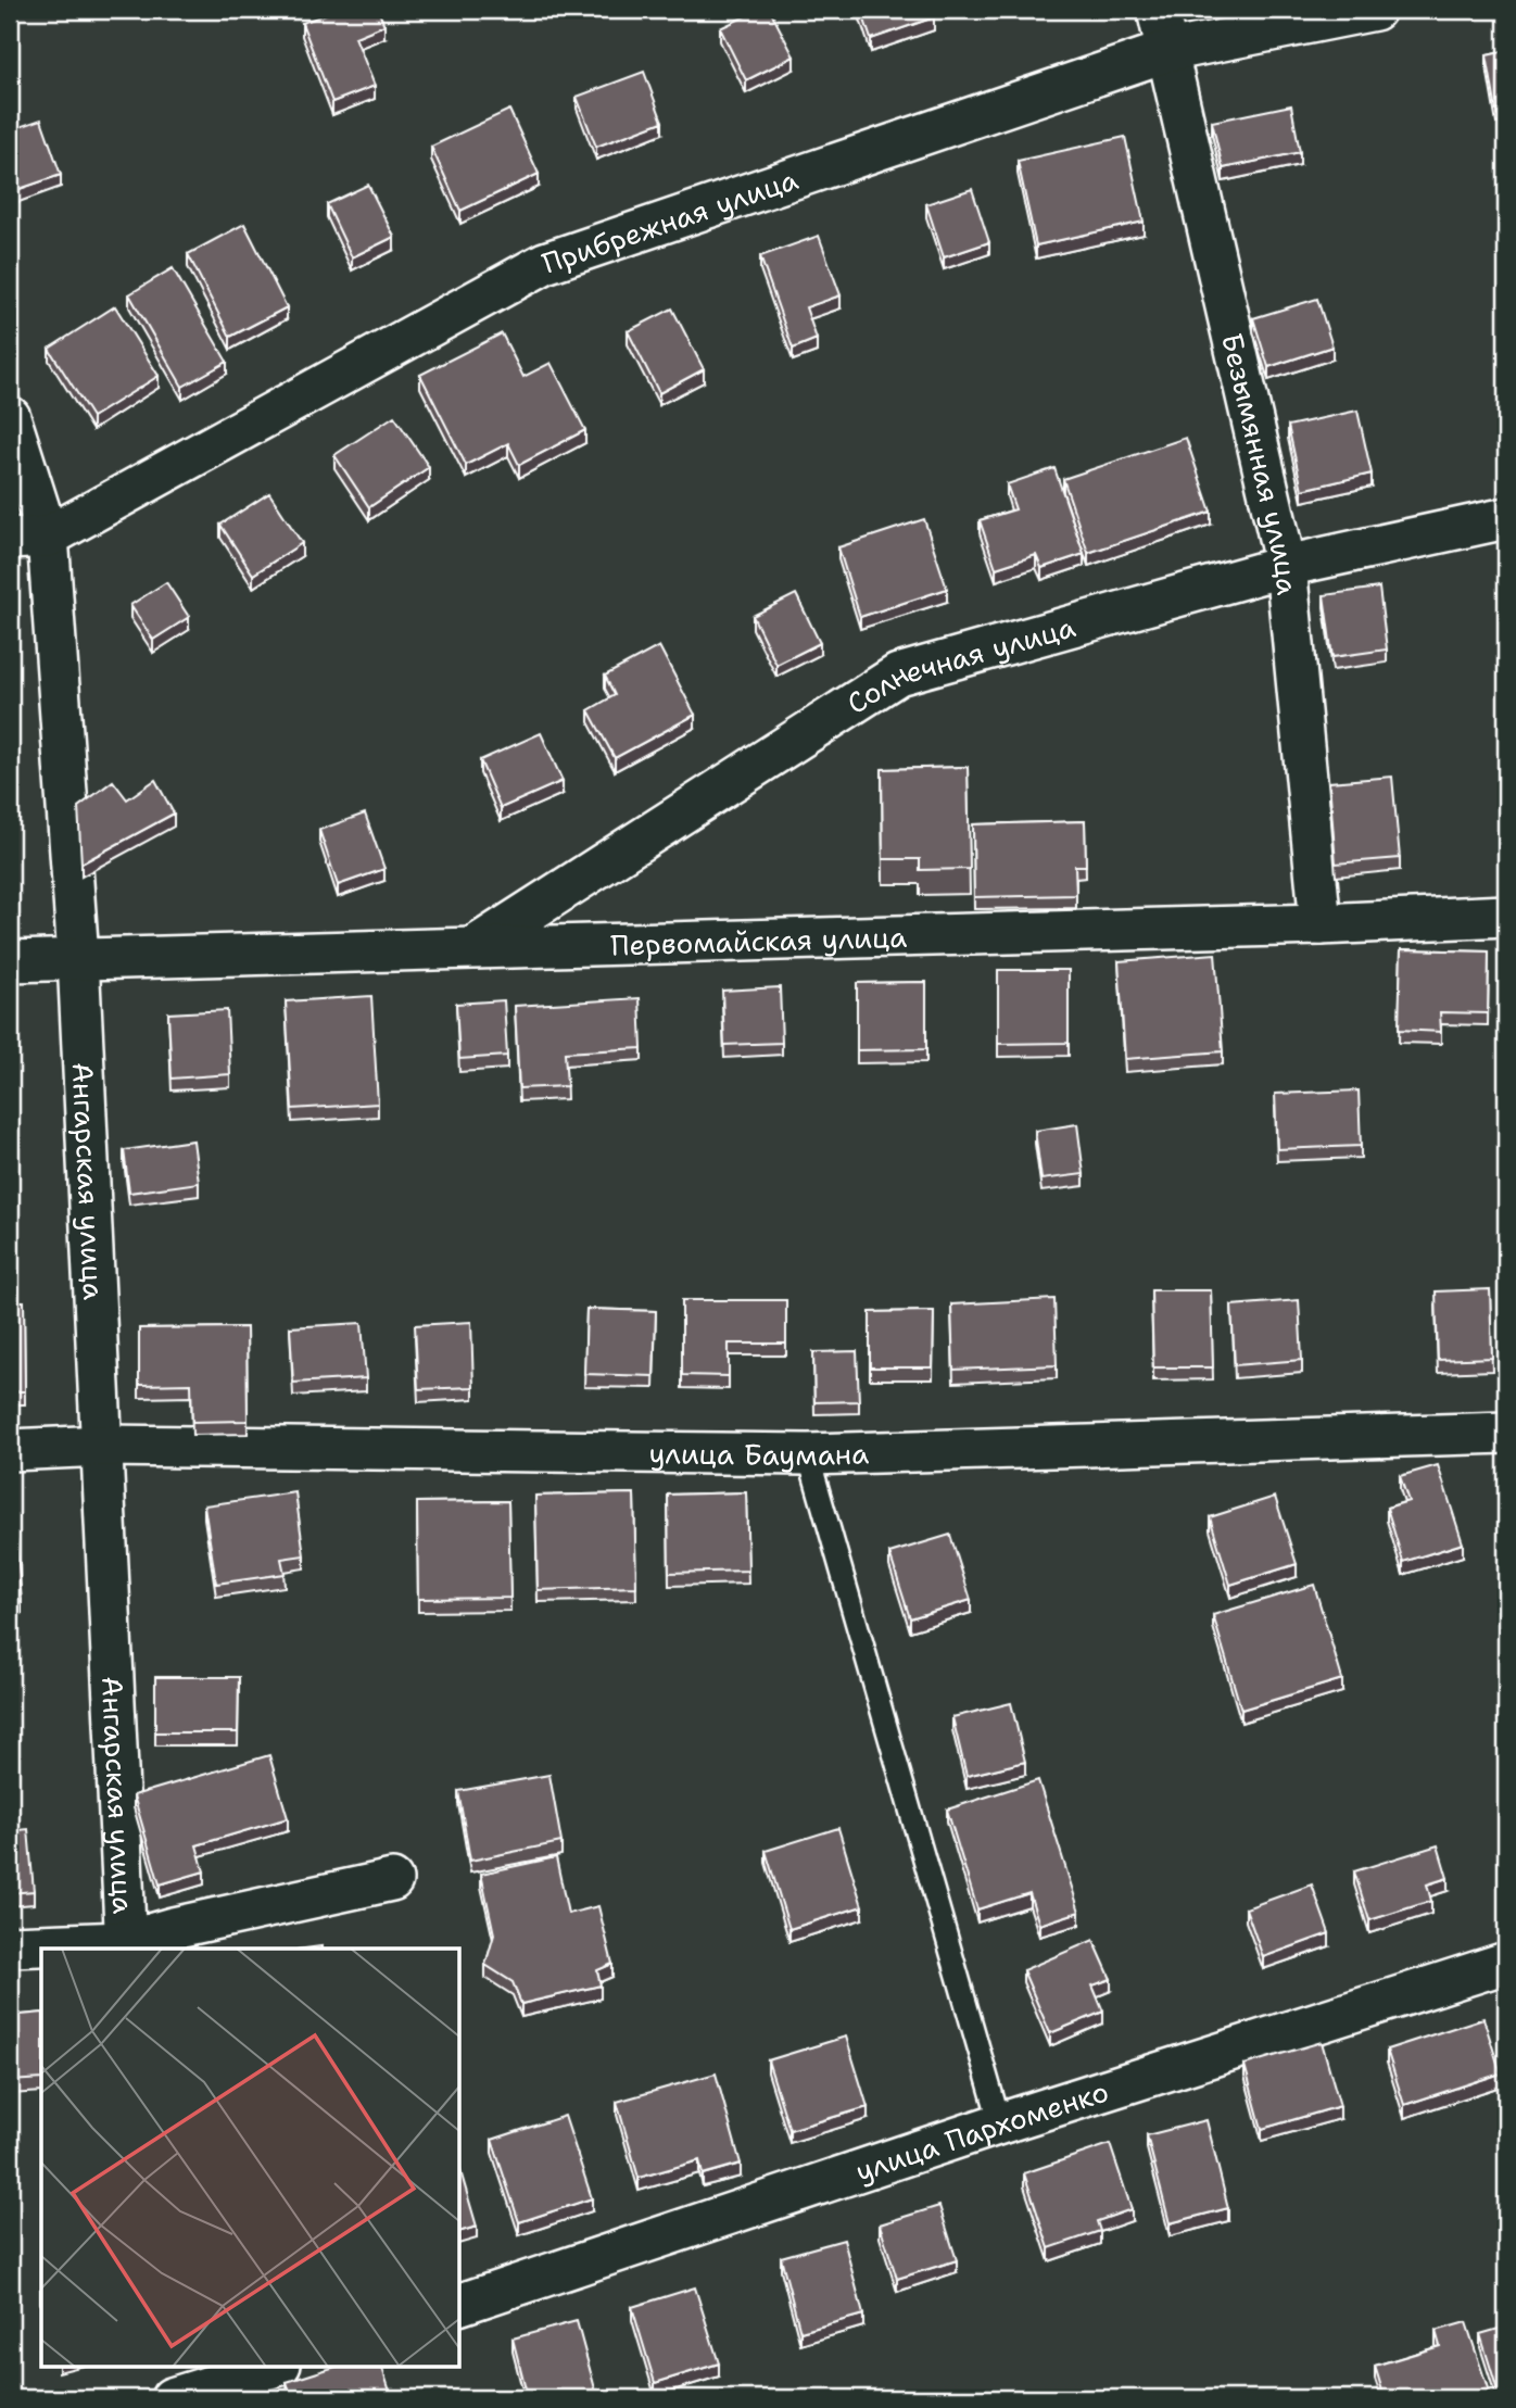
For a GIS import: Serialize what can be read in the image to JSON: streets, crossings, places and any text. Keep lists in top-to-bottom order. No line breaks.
{"streets":{"street":["Прибрежная улица","Безымянная улица","Солнечная улица","Первомайская улица","Ангарская улица","улица Баумана","улица Пархоменко"]},"crossings":[["Прибрежная улица","Безымянная улица"],["Прибрежная улица","Ангарская улица"],["Безымянная улица","Солнечная улица"],["Безымянная улица","Первомайская улица"],["Солнечная улица","Первомайская улица"],["Первомайская улица","Ангарская улица"],["Ангарская улица","улица Баумана"]]}
